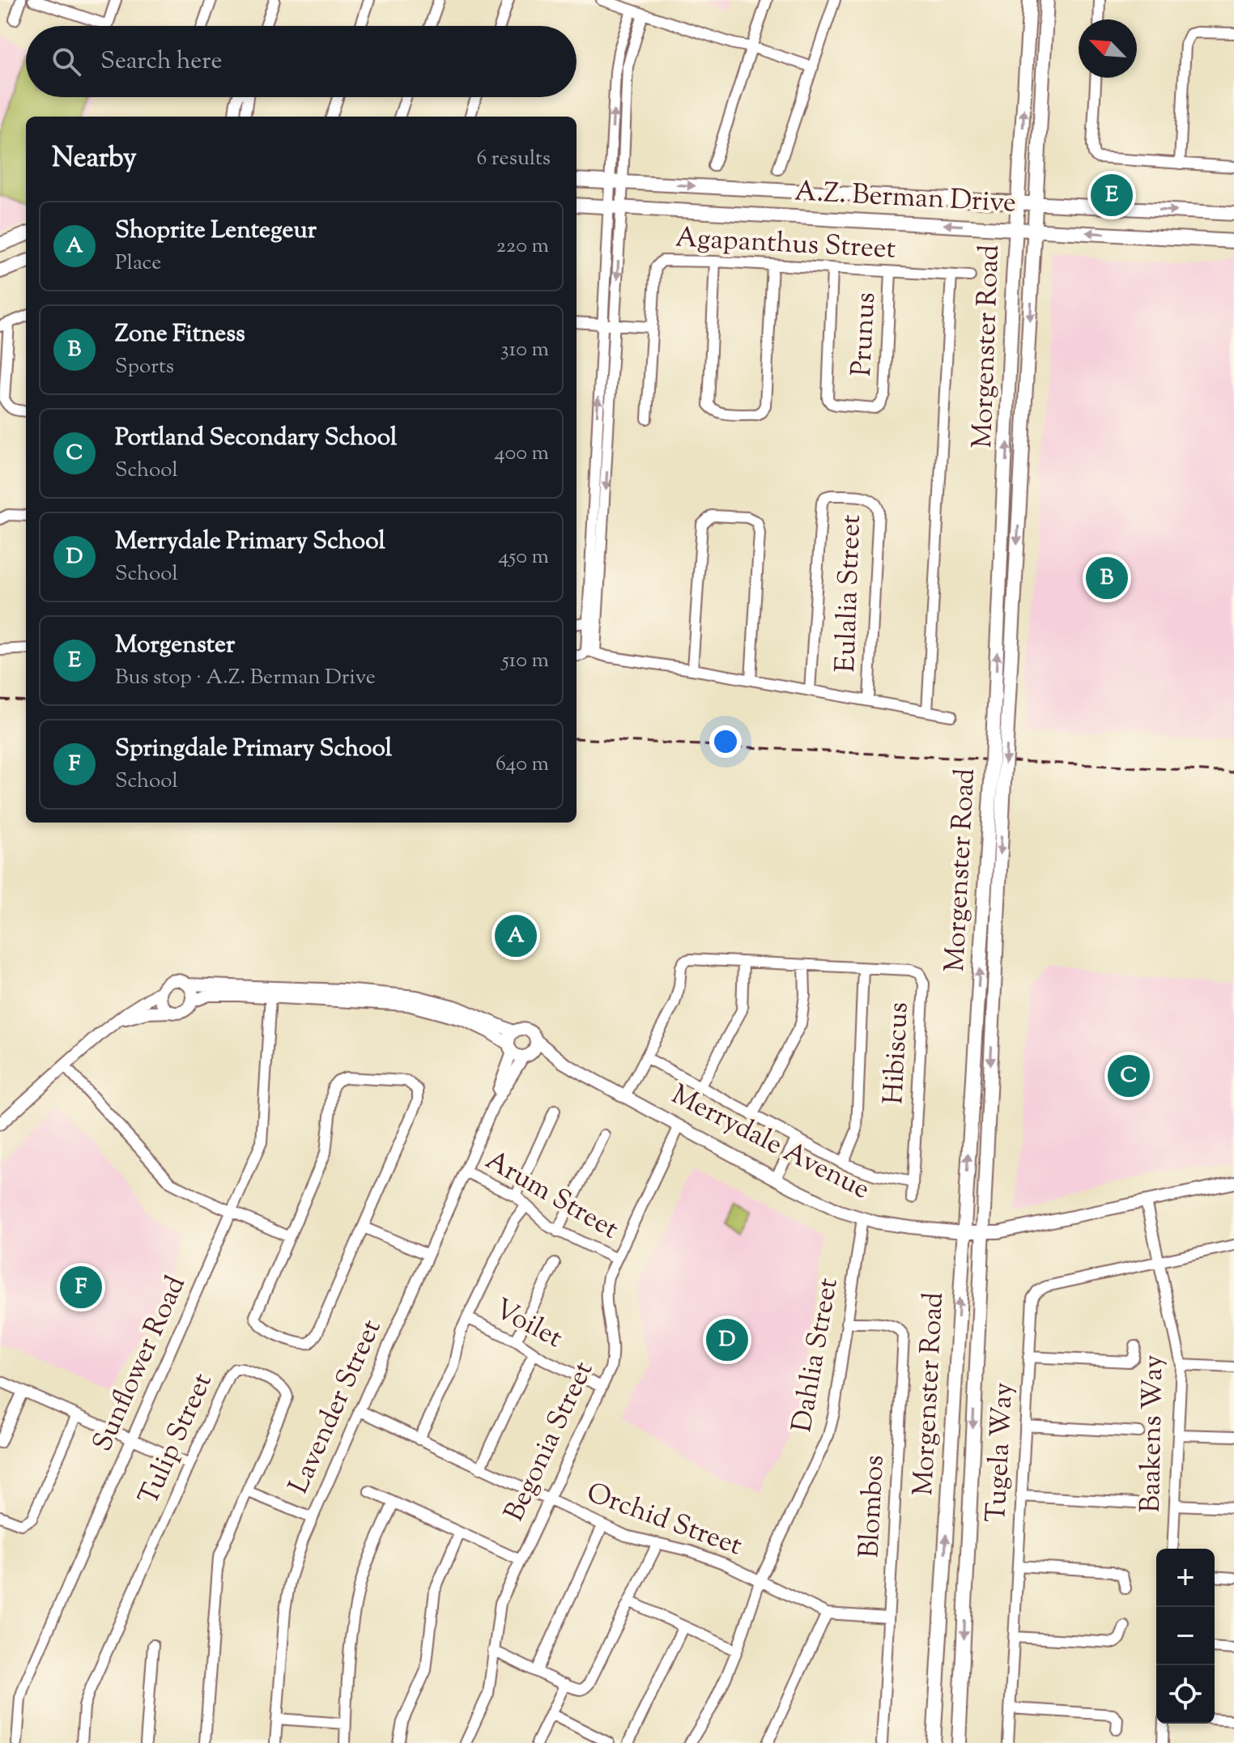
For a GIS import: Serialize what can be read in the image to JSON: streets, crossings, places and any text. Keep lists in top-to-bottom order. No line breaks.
{"streets":{"main road":["A.Z. Berman Drive","Morgenster Road"],"street":["Agapanthus Street","Prunus","Eulalia Street","Hibiscus","Merrydale Avenue","Arum Street","Voilet","Dahlia Street","Sunflower Road","Lavender Street","Baakens Way","Tulip Street","Begonia Street","Tugela Way","Blombos","Orchid Street"]},"crossings":[["A.Z. Berman Drive","Morgenster Road"],["Agapanthus Street","Prunus"],["Morgenster Road","Merrydale Avenue"],["Hibiscus","Merrydale Avenue"],["Merrydale Avenue","Dahlia Street"],["Merrydale Avenue","Lavender Street"],["Merrydale Avenue","Baakens Way"],["Merrydale Avenue","Begonia Street"],["Arum Street","Lavender Street"],["Arum Street","Begonia Street"],["Voilet","Begonia Street"],["Dahlia Street","Blombos"],["Dahlia Street","Orchid Street"],["Lavender Street","Orchid Street"],["Baakens Way","Tugela Way"],["Begonia Street","Orchid Street"],["Blombos","Orchid Street"]],"north":"top left","page":{"search":"Search here","heading":["Nearby","6 results"],"pins":["E","B","A","C","F","D"],"list":[{"mark":"A","name":"Shoprite Lentegeur","note":"Place","value":"220 m"},{"mark":"B","name":"Zone Fitness","note":"Sports","value":"310 m"},{"mark":"C","name":"Portland Secondary School","note":"School","value":"400 m"},{"mark":"D","name":"Merrydale Primary School","note":"School","value":"450 m"},{"mark":"E","name":"Morgenster","note":"Bus stop · A.Z. Berman Drive","value":"510 m"},{"mark":"F","name":"Springdale Primary School","note":"School","value":"640 m"}],"map_buttons":["+","−"]}}
